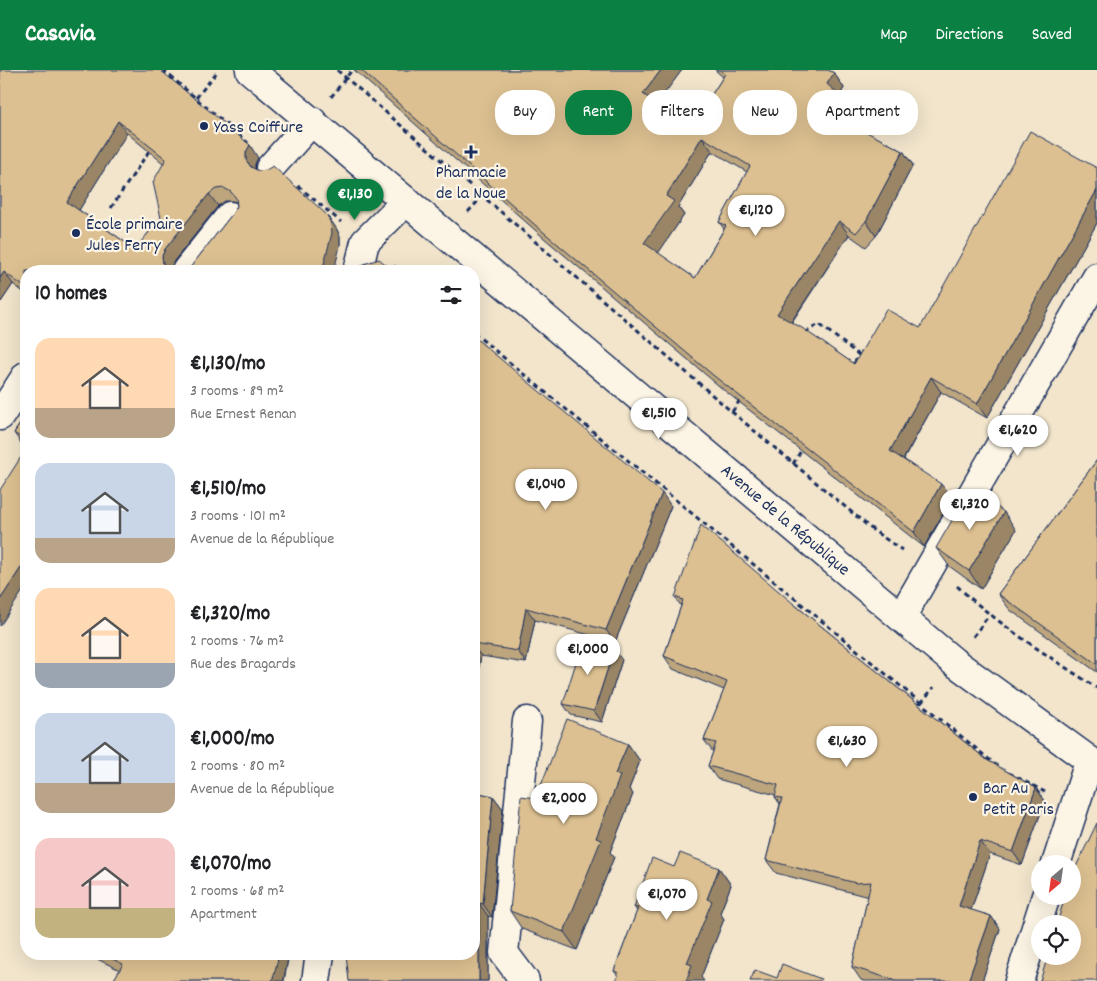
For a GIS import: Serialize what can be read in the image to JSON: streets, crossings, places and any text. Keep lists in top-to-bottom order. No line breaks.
{"streets":{"main road":["Avenue de la République"]},"places":{"other":["Yass Coiffure","École primaire Jules Ferry","Bar Au Petit Paris"],"health":["Pharmacie de la Noue"]},"north":"bottom left","page":{"header":"Casavia","nav":["Map","Directions","Saved"],"chip":["Buy","Rent","Filters","New","Apartment"],"price":["€1,130","€1,120","€1,510","€1,620","€1,040","€1,320","€1,000","€1,630","€2,000","€1,070"],"heading":"10 homes","list":[{"name":"€1,130/mo","note":"3 rooms · 89 m² · Rue Ernest Renan"},{"name":"€1,510/mo","note":"3 rooms · 101 m² · Avenue de la République"},{"name":"€1,320/mo","note":"2 rooms · 76 m² · Rue des Bragards"},{"name":"€1,000/mo","note":"2 rooms · 80 m² · Avenue de la République"},{"name":"€1,070/mo","note":"2 rooms · 68 m² · Apartment"}]}}
